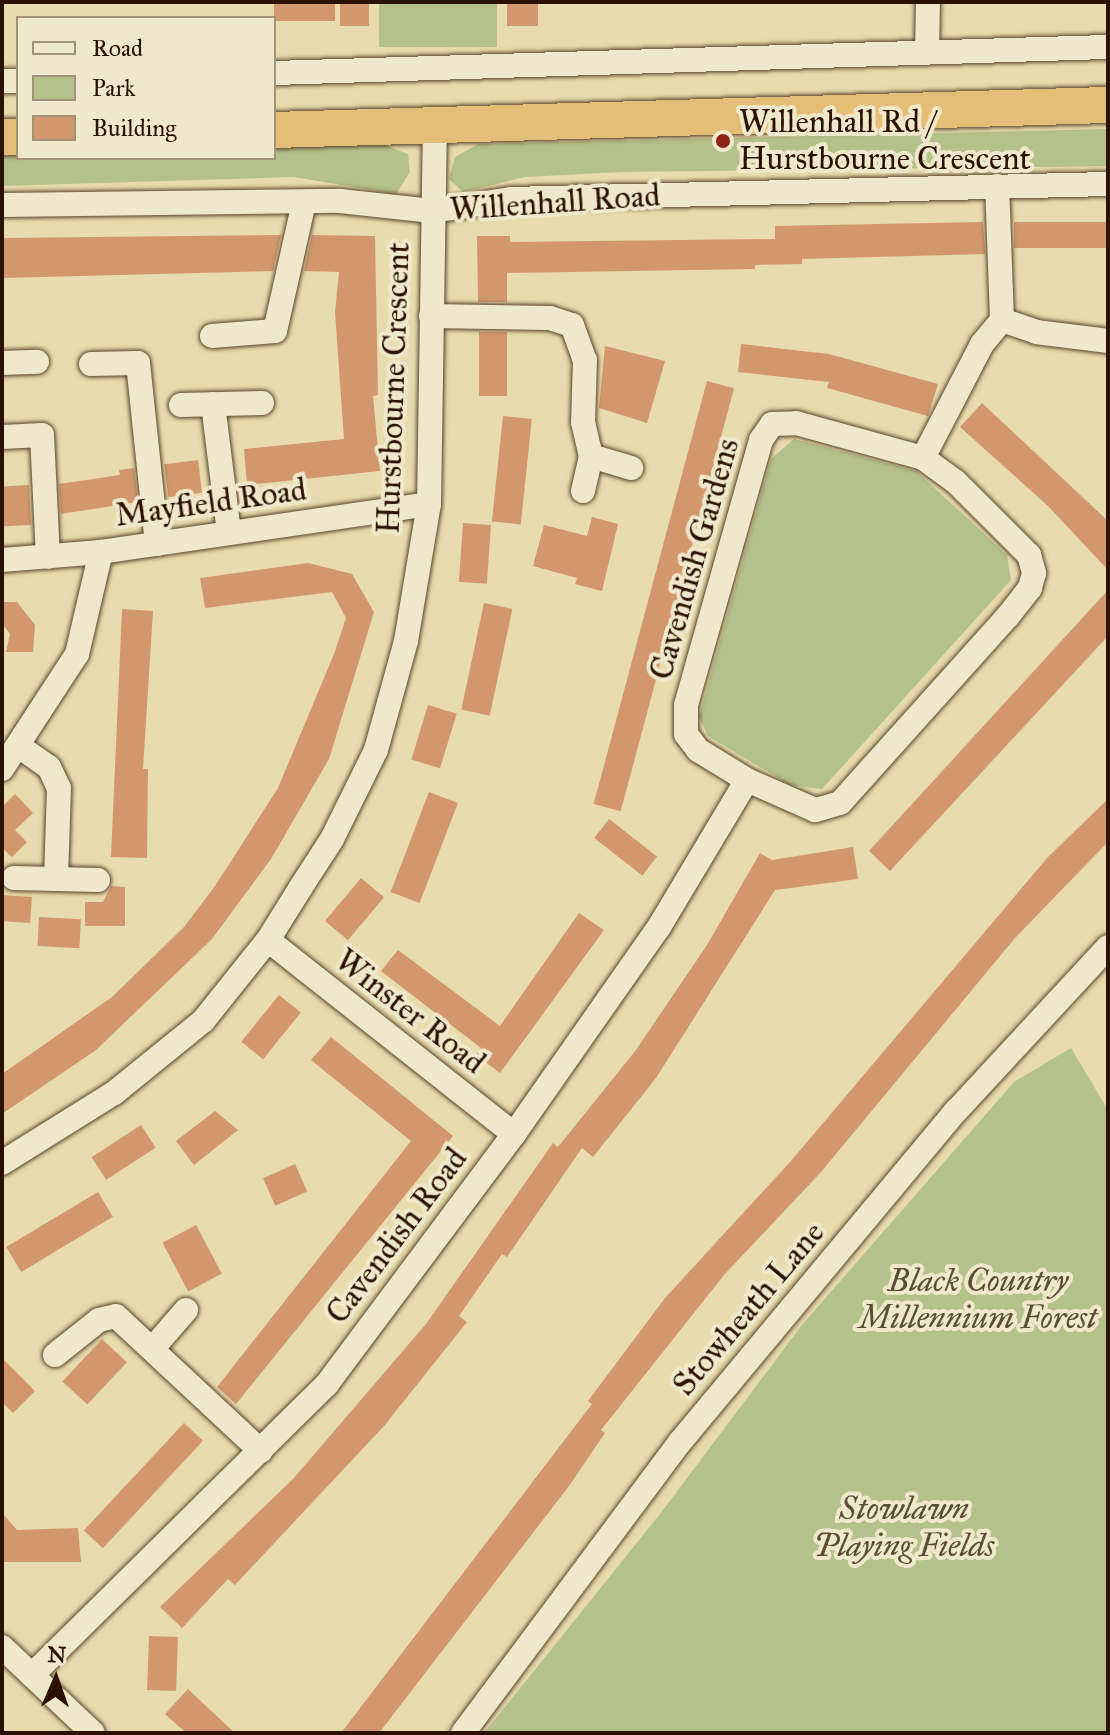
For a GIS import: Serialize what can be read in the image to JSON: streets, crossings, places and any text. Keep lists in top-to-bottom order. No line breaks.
{"streets":{"street":["Willenhall Road","Hurstbourne Crescent","Mayfield Road","Cavendish Gardens","Winster Road","Cavendish Road","Stowheath Lane"]},"crossings":[["Willenhall Road","Hurstbourne Crescent"],["Hurstbourne Crescent","Mayfield Road"],["Hurstbourne Crescent","Winster Road"],["Cavendish Gardens","Cavendish Road"],["Winster Road","Cavendish Road"]],"parks":["Black Country Millennium Forest","Stowlawn Playing Fields"],"places":["Willenhall Rd / Hurstbourne Crescent"],"legend":["Road","Park","Building"],"north":"top"}
